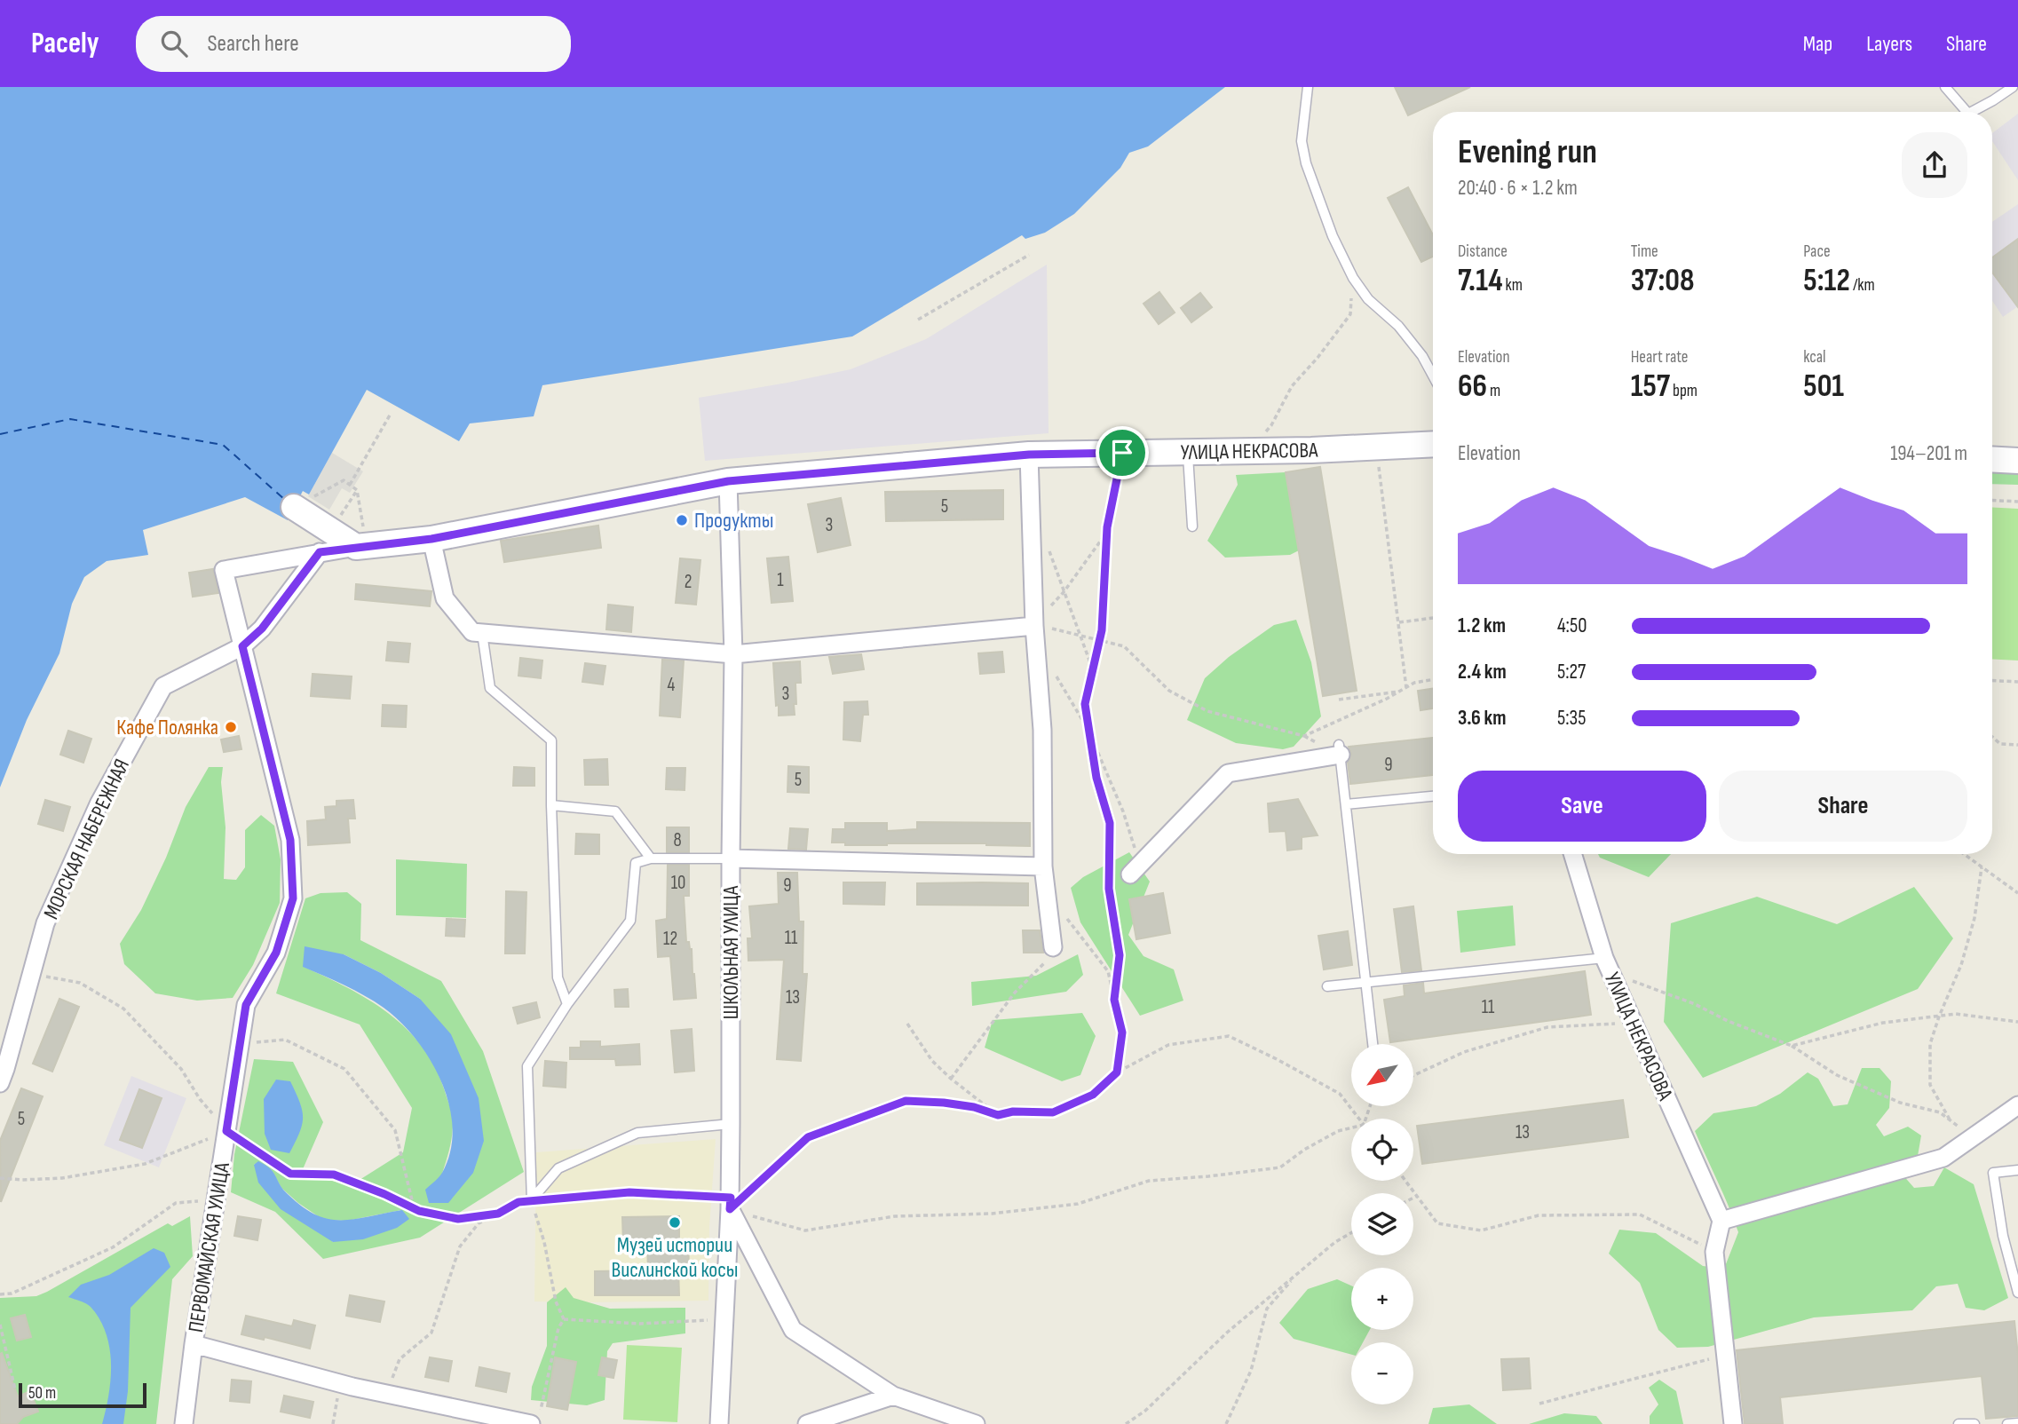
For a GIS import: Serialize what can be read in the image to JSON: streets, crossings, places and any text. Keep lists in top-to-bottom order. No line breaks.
{"streets":{"street":["УЛИЦА НЕКРАСОВА","МОРСКАЯ НАБЕРЕЖНАЯ","ШКОЛЬНАЯ УЛИЦА","ПЕРВОМАЙСКАЯ УЛИЦА"]},"crossings":[["УЛИЦА НЕКРАСОВА","МОРСКАЯ НАБЕРЕЖНАЯ"],["УЛИЦА НЕКРАСОВА","ШКОЛЬНАЯ УЛИЦА"],["УЛИЦА НЕКРАСОВА","ПЕРВОМАЙСКАЯ УЛИЦА"],["МОРСКАЯ НАБЕРЕЖНАЯ","ПЕРВОМАЙСКАЯ УЛИЦА"]],"places":["Продукты","Кафе Полянка","Музей истории Вислинской косы"],"house_numbers":["5","3","1","2","4","3","9","5","8","10","9","11","12","13","11","5","13"],"scale_bar":"50 m","north":"bottom left","page":{"header":"Pacely","search":"Search here","nav":["Map","Layers","Share"],"heading":["Evening run","20:40 · 6 × 1.2 km"],"stats":[["Distance","7.14 km"],["Time","37:08"],["Pace","5:12 /km"],["Elevation","66 m"],["Heart rate","157 bpm"],["kcal","501"]],"chart":["Elevation","194–201 m"],"list":[{"name":"1.2 km","note":"4:50"},{"name":"2.4 km","note":"5:27"},{"name":"3.6 km","note":"5:35"}],"buttons":["Save","Share"],"map_buttons":["+","−"],"scale":"50 m"}}
